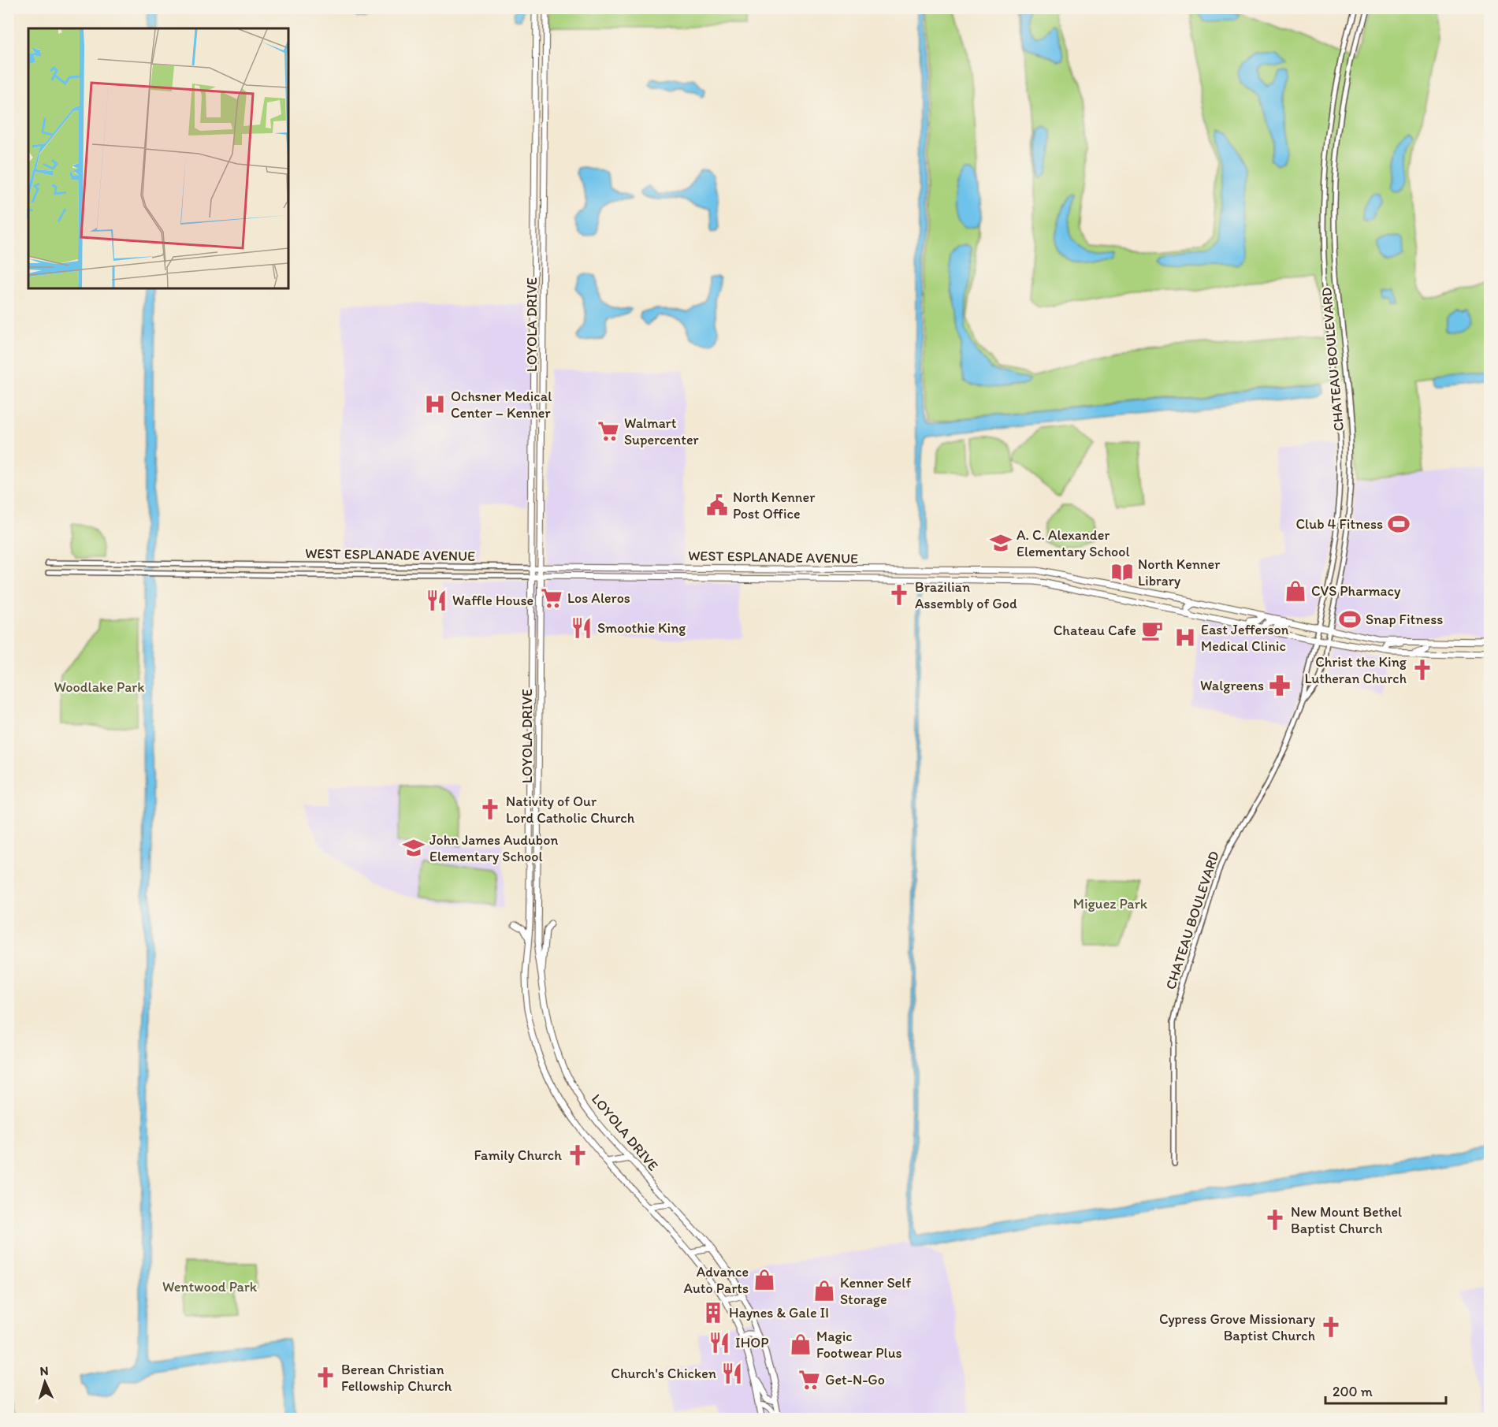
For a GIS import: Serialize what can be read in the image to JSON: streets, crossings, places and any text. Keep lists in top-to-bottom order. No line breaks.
{"streets":{"main road":["LOYOLA DRIVE","WEST ESPLANADE AVENUE"],"street":["CHATEAU BOULEVARD"]},"crossings":[["LOYOLA DRIVE","WEST ESPLANADE AVENUE"],["CHATEAU BOULEVARD","WEST ESPLANADE AVENUE"]],"parks":["Woodlake Park","Miguez Park","Wentwood Park"],"places":{"hospital":["Ochsner Medical Center – Kenner","East Jefferson Medical Clinic"],"supermarket":["Walmart Supercenter","Los Aleros","Get-N-Go"],"public building":["North Kenner Post Office"],"sports":["Club 4 Fitness","Snap Fitness"],"school or university":["A. C. Alexander Elementary School","John James Audubon Elementary School"],"library":["North Kenner Library"],"shop":["CVS Pharmacy","Advance Auto Parts","Kenner Self Storage","Magic Footwear Plus"],"church":["Brazilian Assembly of God","Christ the King Lutheran Church","Nativity of Our Lord Catholic Church","Family Church","New Mount Bethel Baptist Church","Cypress Grove Missionary Baptist Church","Berean Christian Fellowship Church"],"restaurant":["Waffle House","Smoothie King","IHOP","Church's Chicken"],"cafe":["Chateau Cafe"],"pharmacy":["Walgreens"],"building":["Haynes & Gale II"]},"scale_bar":"200 m","north":"top"}
